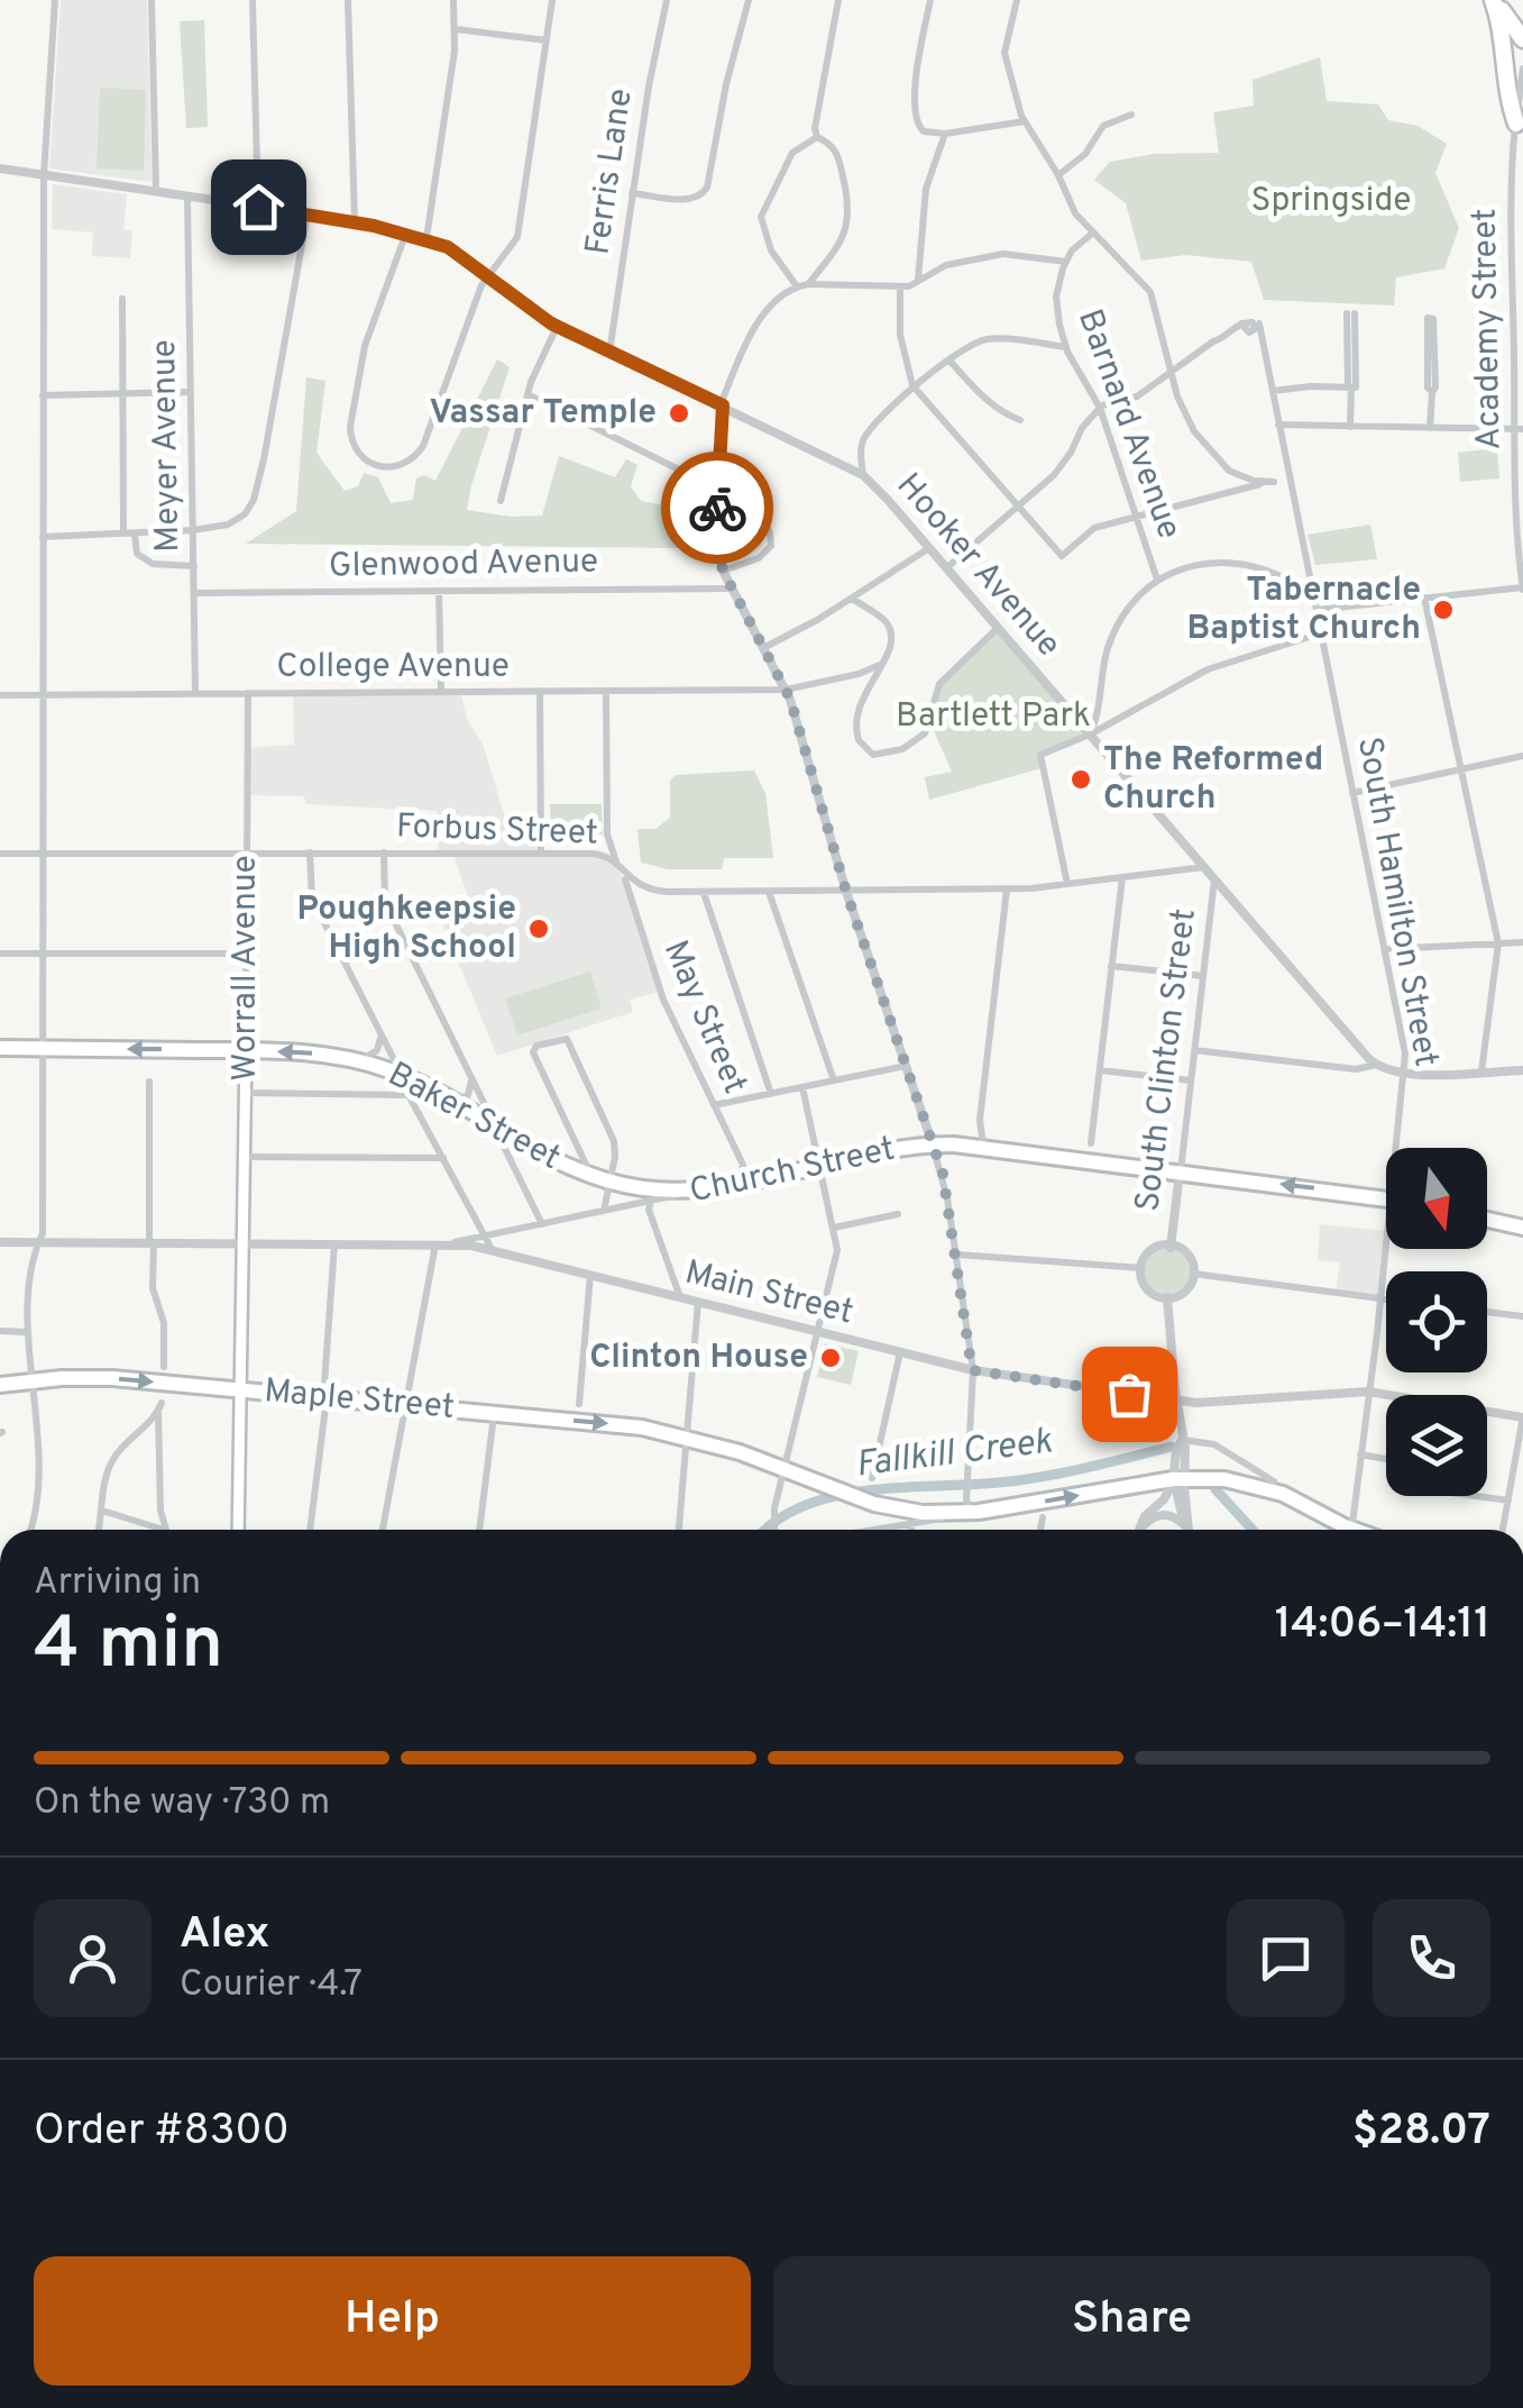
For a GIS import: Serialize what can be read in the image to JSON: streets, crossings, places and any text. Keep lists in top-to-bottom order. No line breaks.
{"streets":{"highway":["Baker Street","Church Street","Maple Street"],"main road":["Worrall Avenue"],"street":["Ferris Lane","Academy Street","Barnard Avenue","Meyer Avenue","Glenwood Avenue","Hooker Avenue","College Avenue","Forbus Street","South Hamilton Street","May Street","South Clinton Street","Main Street"]},"crossings":[["Ferris Lane","Hooker Avenue"],["Meyer Avenue","Glenwood Avenue"],["Meyer Avenue","Hooker Avenue"],["Meyer Avenue","College Avenue"],["Hooker Avenue","Forbus Street"],["Hooker Avenue","South Clinton Street"],["College Avenue","Worrall Avenue"],["College Avenue","May Street"],["Forbus Street","Worrall Avenue"],["Forbus Street","May Street"],["South Hamilton Street","Main Street"],["Worrall Avenue","Baker Street"],["Worrall Avenue","Main Street"],["Worrall Avenue","Maple Street"],["May Street","Church Street"],["South Clinton Street","Church Street"],["Baker Street","Church Street"],["Church Street","Main Street"]],"one_way":["Baker Street","Maple Street"],"water":["Fallkill Creek"],"parks":["Springside","Bartlett Park"],"places":["Vassar Temple","Tabernacle Baptist Church","The Reformed Church","Poughkeepsie High School","Clinton House"],"north":"bottom","page":{"heading":["4 min","Arriving in","14:06–14:11"],"panel":["Alex","Courier · 4.7","Order #8300","$28.07"],"bar":"On the way · 730 m","buttons":["Help","Share"]}}
